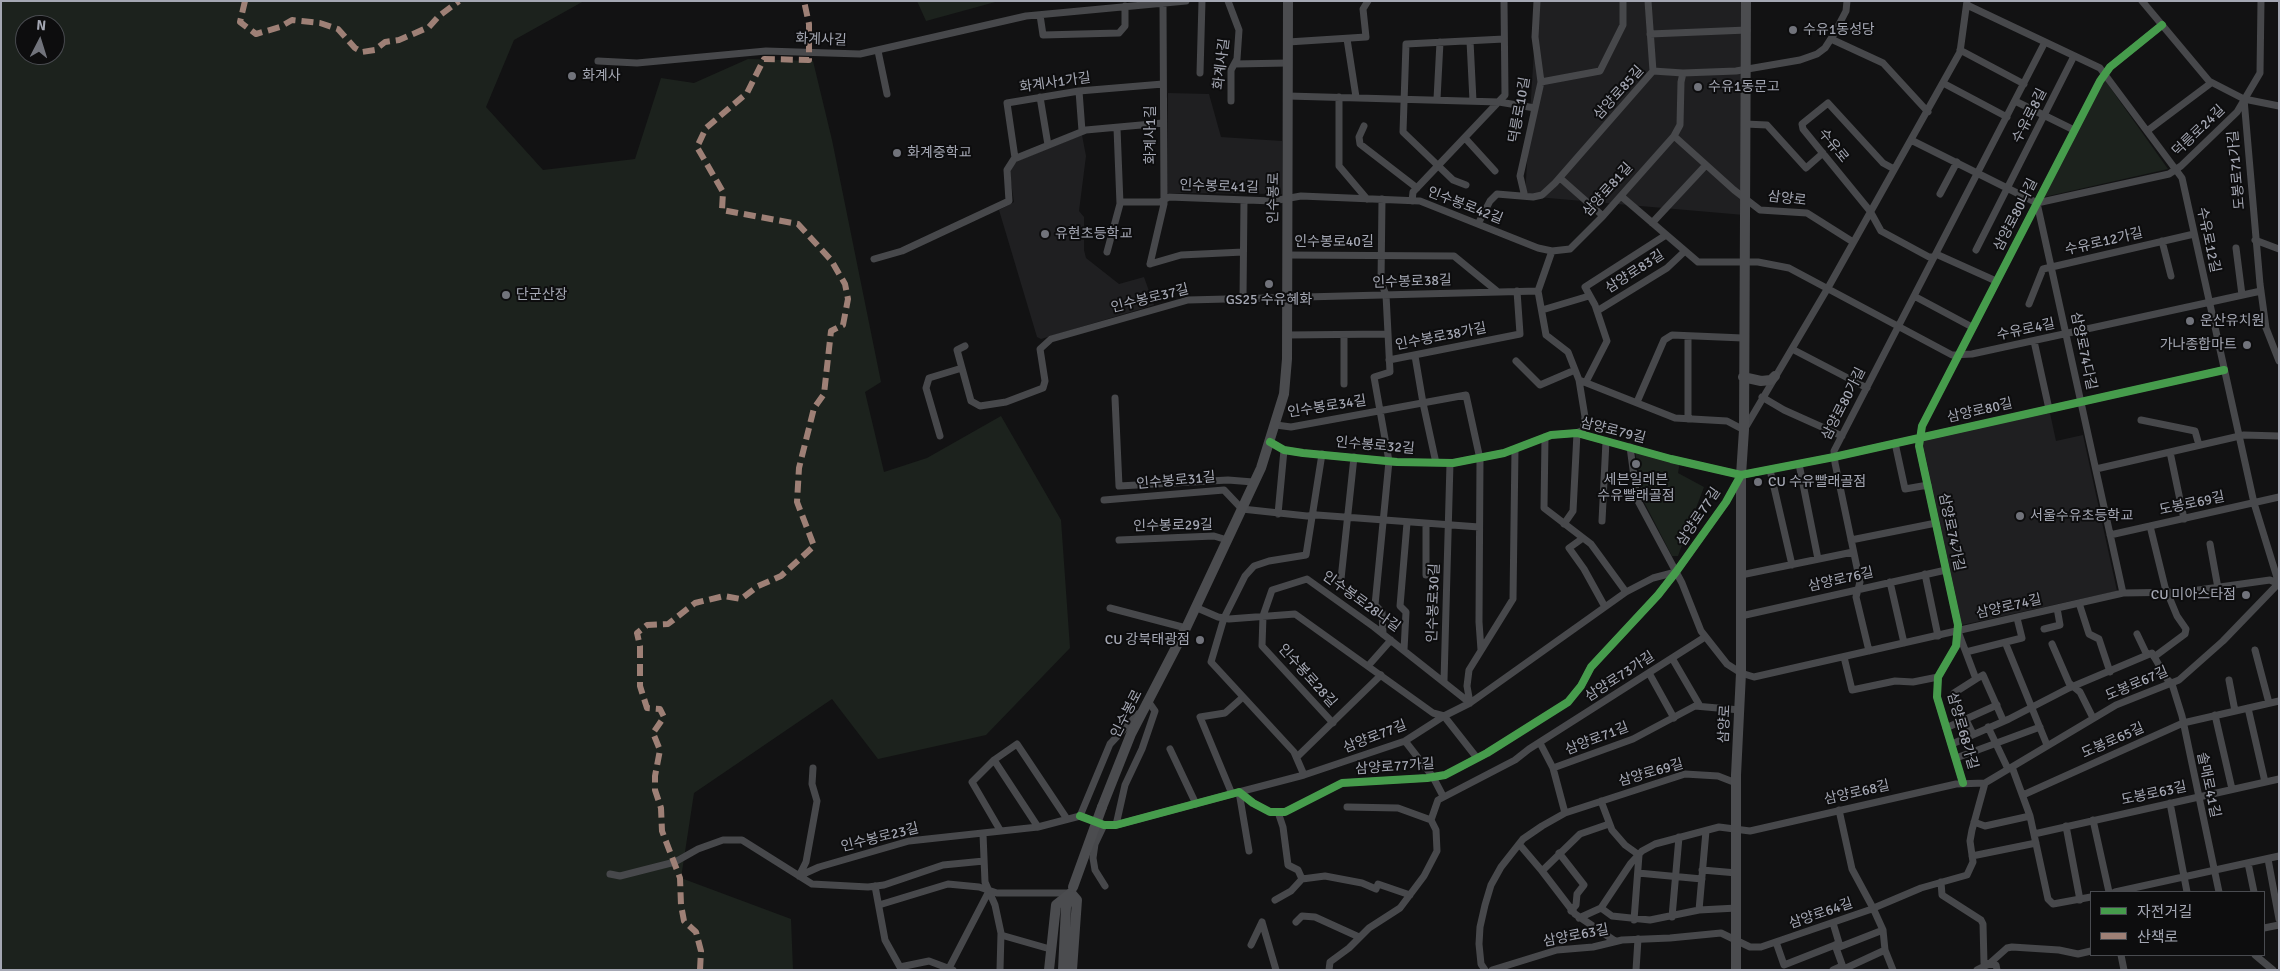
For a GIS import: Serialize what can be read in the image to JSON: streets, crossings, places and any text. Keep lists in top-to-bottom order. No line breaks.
{"streets":{"main road":["인수봉로","삼양로"],"street":["화계사길","화계사1가길","삼양로85길","덕릉로10길","수유로8길","덕릉로24길","화계사1길","수유로","도봉로71가길","인수봉로41길","삼양로81길","인수봉로42길","삼양로80나길","수유로12길","인수봉로40길","수유로12가길","삼양로83길","인수봉로38길","인수봉로37길","수유로4길","인수봉로38가길","삼양로74다길","삼양로80가길","인수봉로34길","삼양로80길","삼양로79길","인수봉로32길","인수봉로31길","도봉로69길","삼양로77길","인수봉로29길","삼양로74가길","삼양로76길","인수봉로28나길","인수봉로30길","삼양로74길","인수봉로28길","삼양로73가길","도봉로67길","삼양로68가길","삼양로71길","도봉로65길","삼양로77가길","삼양로69길","솔매로41길","삼양로68길","도봉로63길","인수봉로23길","삼양로64길","삼양로63길"]},"crossings":[["화계사길","화계사1길"],["화계사1가길","화계사1길"],["삼양로85길","삼양로81길"],["삼양로85길","삼양로"],["삼양로85길","인수봉로42길"],["수유로8길","수유로12길"],["덕릉로24길","도봉로71가길"],["덕릉로24길","삼양로80나길"],["덕릉로24길","수유로12길"],["덕릉로24길","삼양로74다길"],["화계사1길","인수봉로41길"],["수유로","삼양로80가길"],["도봉로71가길","수유로4길"],["인수봉로41길","인수봉로"],["인수봉로41길","인수봉로42길"],["삼양로81길","삼양로"],["삼양로81길","인수봉로42길"],["삼양로81길","삼양로83길"],["인수봉로","인수봉로42길"],["인수봉로","인수봉로40길"],["인수봉로","인수봉로38길"],["인수봉로","인수봉로37길"],["인수봉로","인수봉로34길"],["인수봉로","인수봉로32길"],["인수봉로","인수봉로31길"],["인수봉로","인수봉로29길"],["삼양로","삼양로83길"],["삼양로","삼양로80길"],["삼양로","삼양로79길"],["삼양로","삼양로77길"],["삼양로","삼양로76길"],["삼양로","삼양로74길"],["삼양로","삼양로71길"],["삼양로","삼양로69길"],["삼양로","삼양로68길"],["삼양로","삼양로64길"],["삼양로","삼양로63길"],["인수봉로42길","인수봉로40길"],["삼양로80나길","수유로12길"],["삼양로80나길","수유로4길"],["삼양로80나길","삼양로74다길"],["삼양로80나길","삼양로80길"],["삼양로80나길","삼양로74가길"],["수유로12길","수유로12가길"],["수유로12길","수유로4길"],["수유로12길","삼양로80가길"],["수유로12길","삼양로80길"],["수유로12길","도봉로69길"],["수유로12길","삼양로74길"],["수유로12길","도봉로67길"],["인수봉로40길","인수봉로38길"],["인수봉로40길","인수봉로38가길"],["수유로12가길","삼양로74다길"],["인수봉로38길","인수봉로37길"],["인수봉로38길","인수봉로38가길"],["수유로4길","삼양로74다길"],["수유로4길","삼양로80가길"],["인수봉로38가길","인수봉로34길"],["삼양로74다길","삼양로80길"],["삼양로74다길","도봉로69길"],["삼양로74다길","삼양로74길"],["삼양로80가길","삼양로80길"],["삼양로80가길","삼양로74가길"],["삼양로80가길","삼양로76길"],["인수봉로34길","삼양로79길"],["인수봉로34길","인수봉로32길"],["삼양로80길","삼양로79길"],["삼양로80길","삼양로77길"],["삼양로80길","삼양로74가길"],["삼양로79길","인수봉로32길"],["삼양로79길","삼양로77길"],["인수봉로32길","인수봉로30길"],["삼양로77길","인수봉로28나길"],["삼양로77길","삼양로77가길"],["삼양로74가길","삼양로76길"],["삼양로74가길","삼양로74길"],["삼양로74가길","삼양로68가길"],["인수봉로28나길","인수봉로30길"],["인수봉로28나길","인수봉로28길"],["삼양로74길","도봉로67길"],["삼양로74길","삼양로68가길"],["삼양로73가길","삼양로71길"],["삼양로73가길","삼양로77가길"],["도봉로67길","삼양로68가길"],["도봉로67길","솔매로41길"],["도봉로67길","삼양로68길"],["도봉로67길","삼양로64길"],["삼양로68가길","솔매로41길"],["삼양로68가길","삼양로68길"],["도봉로65길","솔매로41길"],["솔매로41길","도봉로63길"],["삼양로68길","삼양로64길"],["삼양로64길","삼양로63길"]],"places":["수유1동성당","화계사","수유1동문고","화계중학교","유현초등학교","GS25 수유혜화","단군산장","운산유치원","가나종합마트","세븐일레븐 수유빨래골점","CU 수유빨래골점","서울수유초등학교","CU 미아스타점","CU 강북태광점"],"legend":["자전거길","산책로"],"north":"top"}
